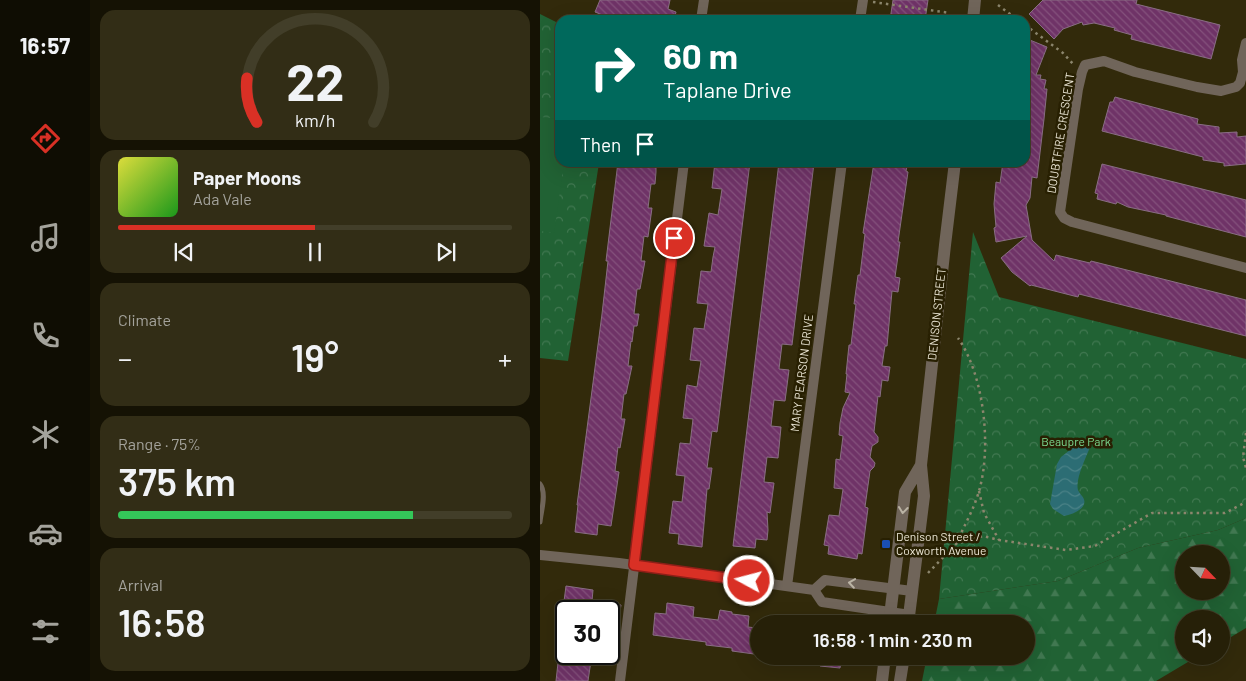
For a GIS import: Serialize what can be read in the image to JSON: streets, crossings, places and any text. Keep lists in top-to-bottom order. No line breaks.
{"streets":{"street":["DOUBTFIRE CRESCENT","DENISON STREET","MARY PEARSON DRIVE"]},"parks":["Beaupre Park"],"places":{"transit":["Denison Street / Coxworth Avenue"]},"north":"bottom right","page":{"tabs":"16:57","turn":["60 m","Taplane Drive"],"then":"Then","song":["Paper Moons","Ada Vale"],"tile":["Climate",["Range · 75%","375 km"],["Arrival","16:58"]],"heat":["−","19°","+"],"limit":"30","trip":"16:58 · 1 min · 230 m","gauge":["22","km/h"]}}
